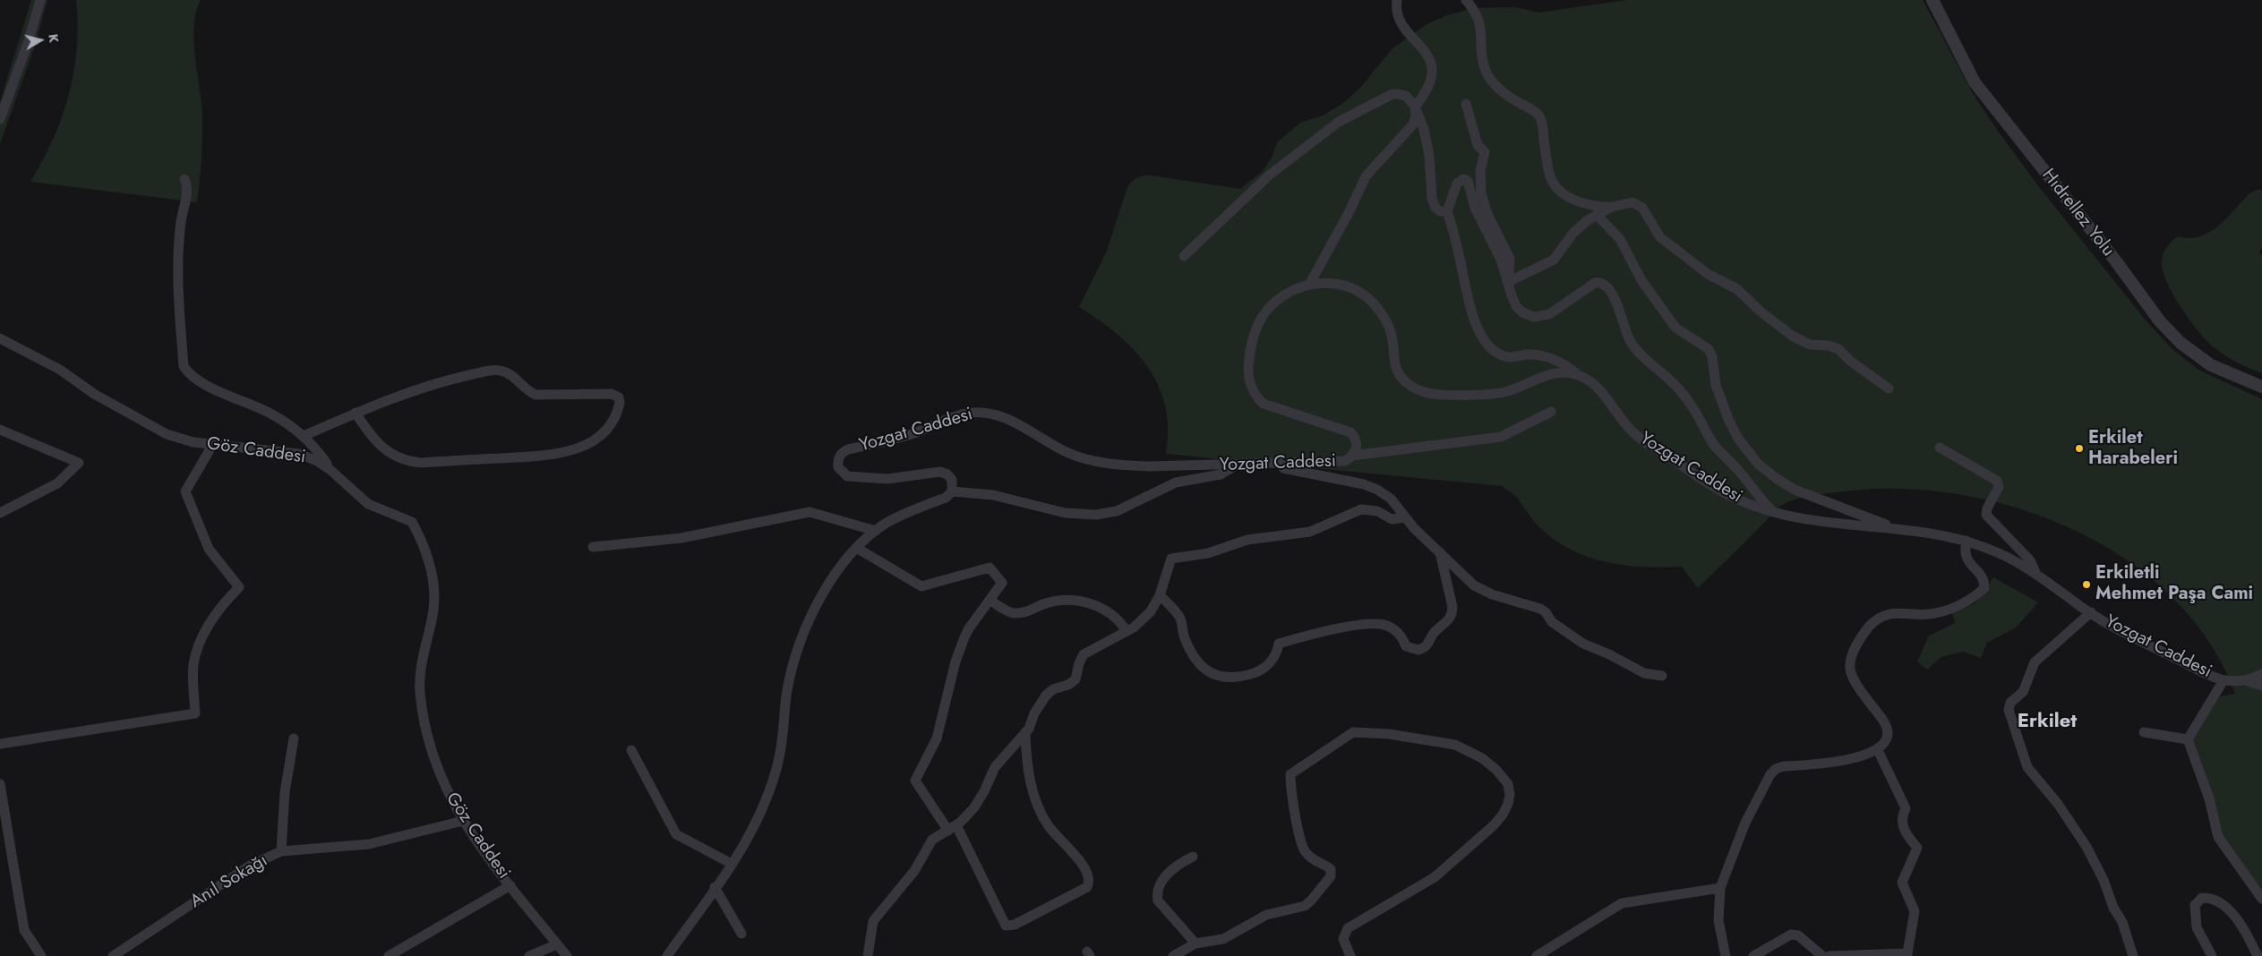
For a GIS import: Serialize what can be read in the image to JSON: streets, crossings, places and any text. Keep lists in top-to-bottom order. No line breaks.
{"streets":{"street":["Hıdrellez Yolu","Yozgat Caddesi","Göz Caddesi","Anıl Sokağı"]},"crossings":[["Göz Caddesi","Anıl Sokağı"]],"districts":["Erkilet"],"places":["Erkilet Harabeleri","Erkiletli Mehmet Paşa Cami"],"north":"right"}
